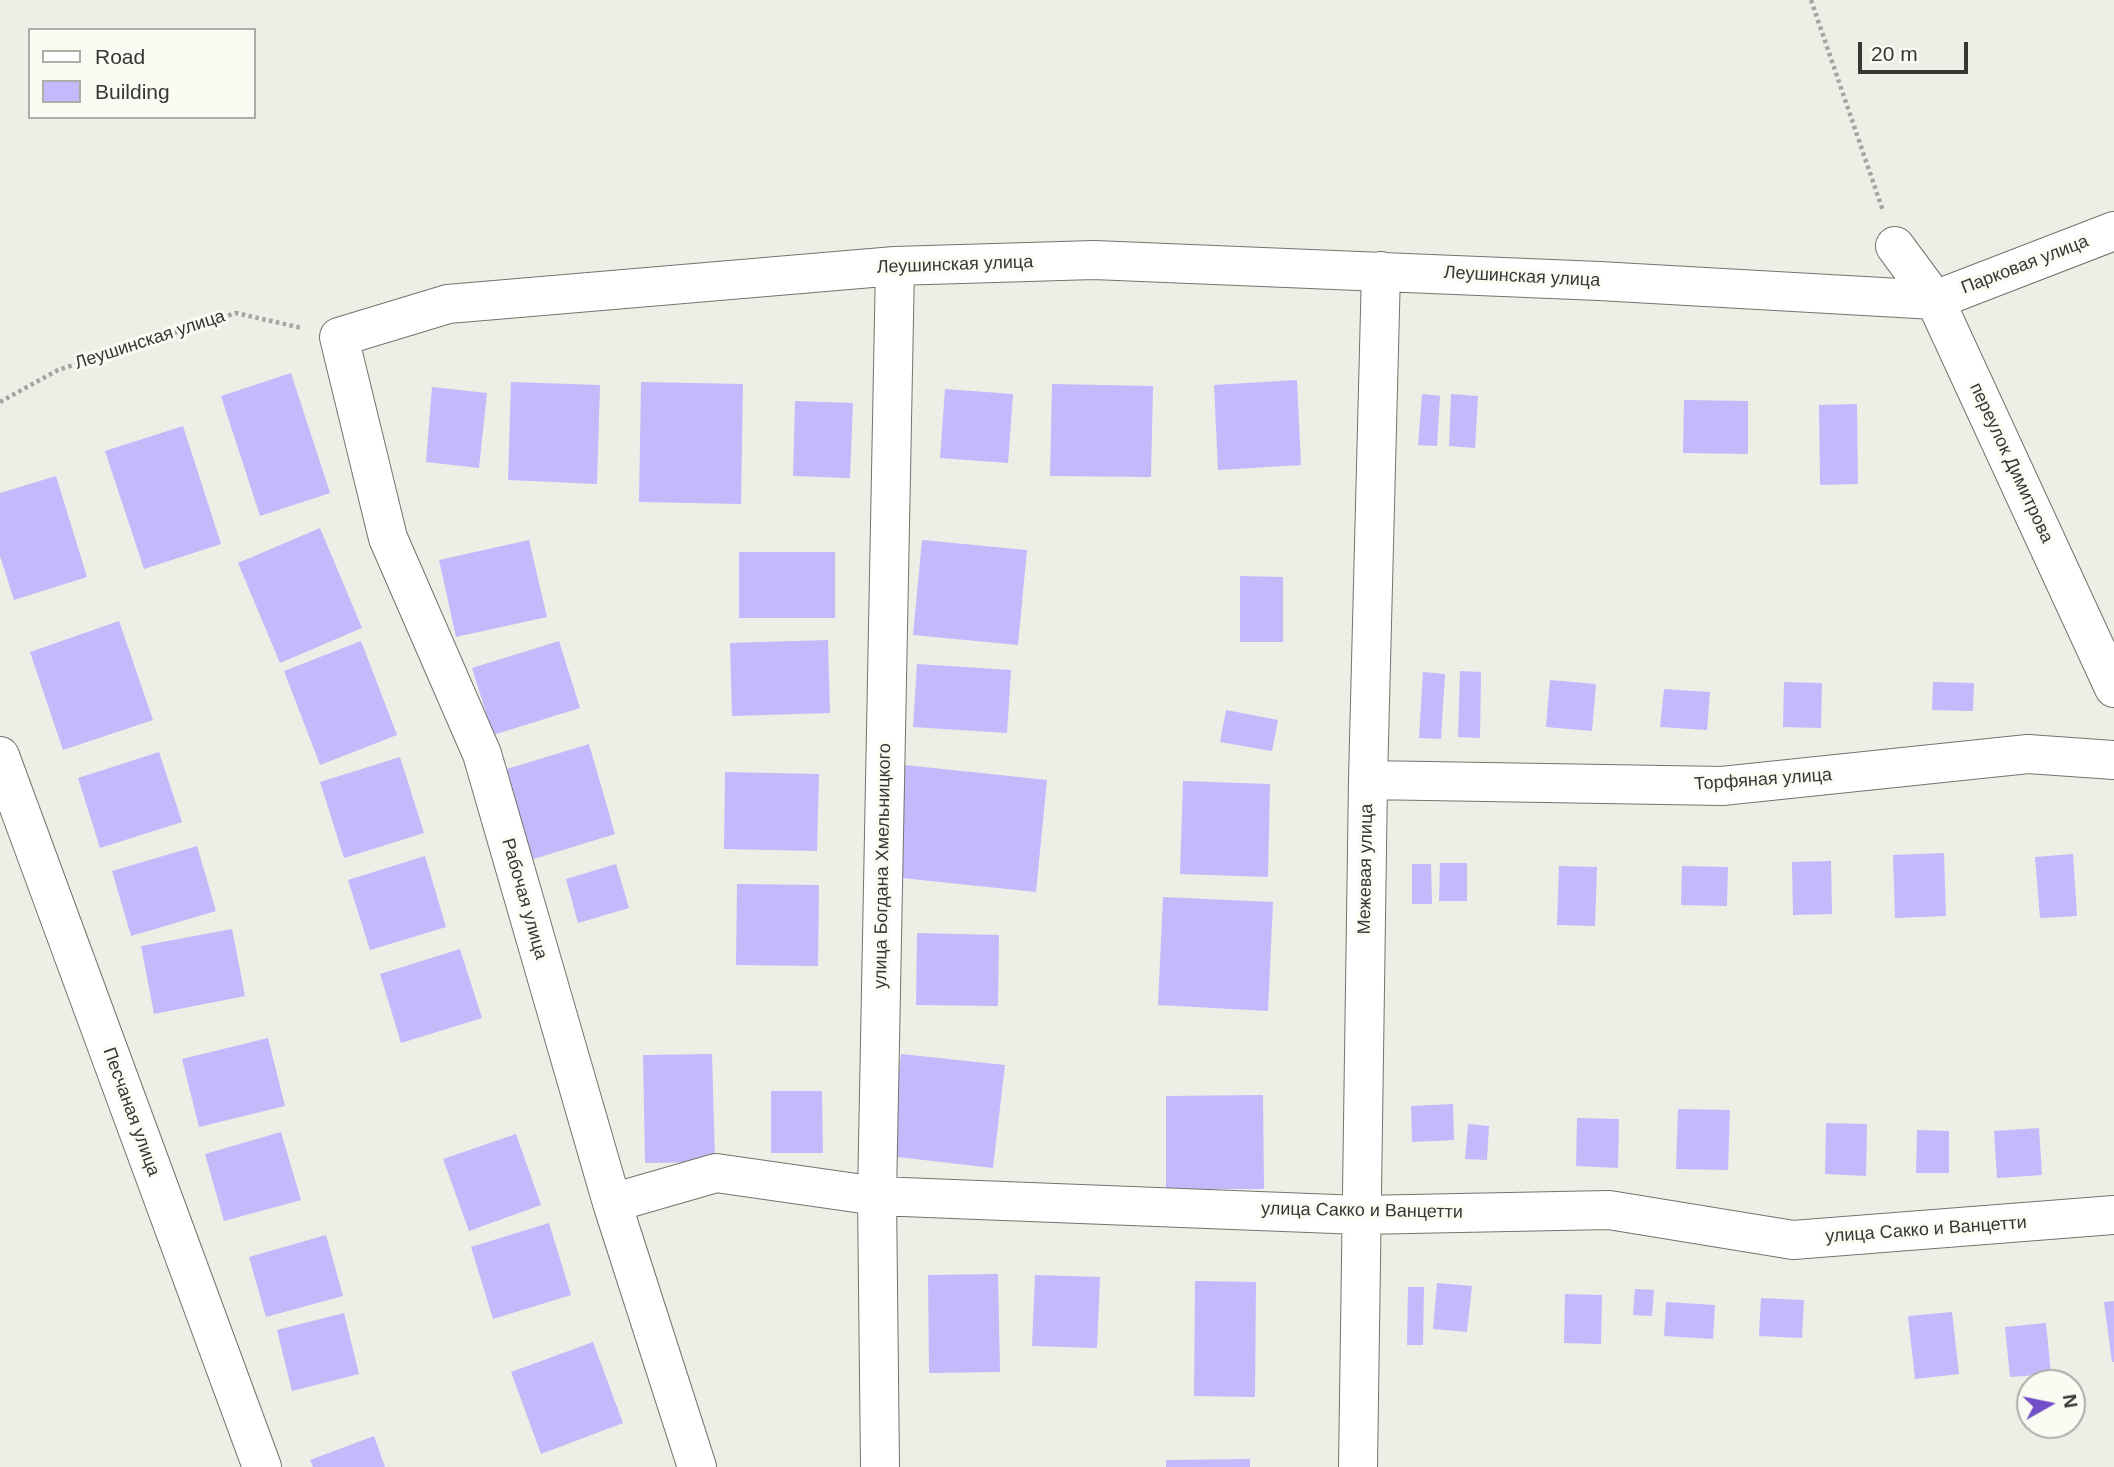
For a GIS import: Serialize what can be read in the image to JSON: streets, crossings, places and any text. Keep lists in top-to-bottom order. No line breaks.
{"streets":{"street":["Леушинская улица","Парковая улица","переулок Димитрова","Торфяная улица","улица Богдана Хмельницкого","Межевая улица","Рабочая улица","Песчаная улица","улица Сакко и Ванцетти"]},"crossings":[["Леушинская улица","Парковая улица"],["Леушинская улица","переулок Димитрова"],["Леушинская улица","улица Богдана Хмельницкого"],["Леушинская улица","Межевая улица"],["Леушинская улица","Рабочая улица"],["Парковая улица","переулок Димитрова"],["Торфяная улица","Межевая улица"],["улица Богдана Хмельницкого","улица Сакко и Ванцетти"],["Межевая улица","улица Сакко и Ванцетти"],["Рабочая улица","улица Сакко и Ванцетти"]],"legend":["Road","Building"],"scale_bar":"20 m","north":"right"}
